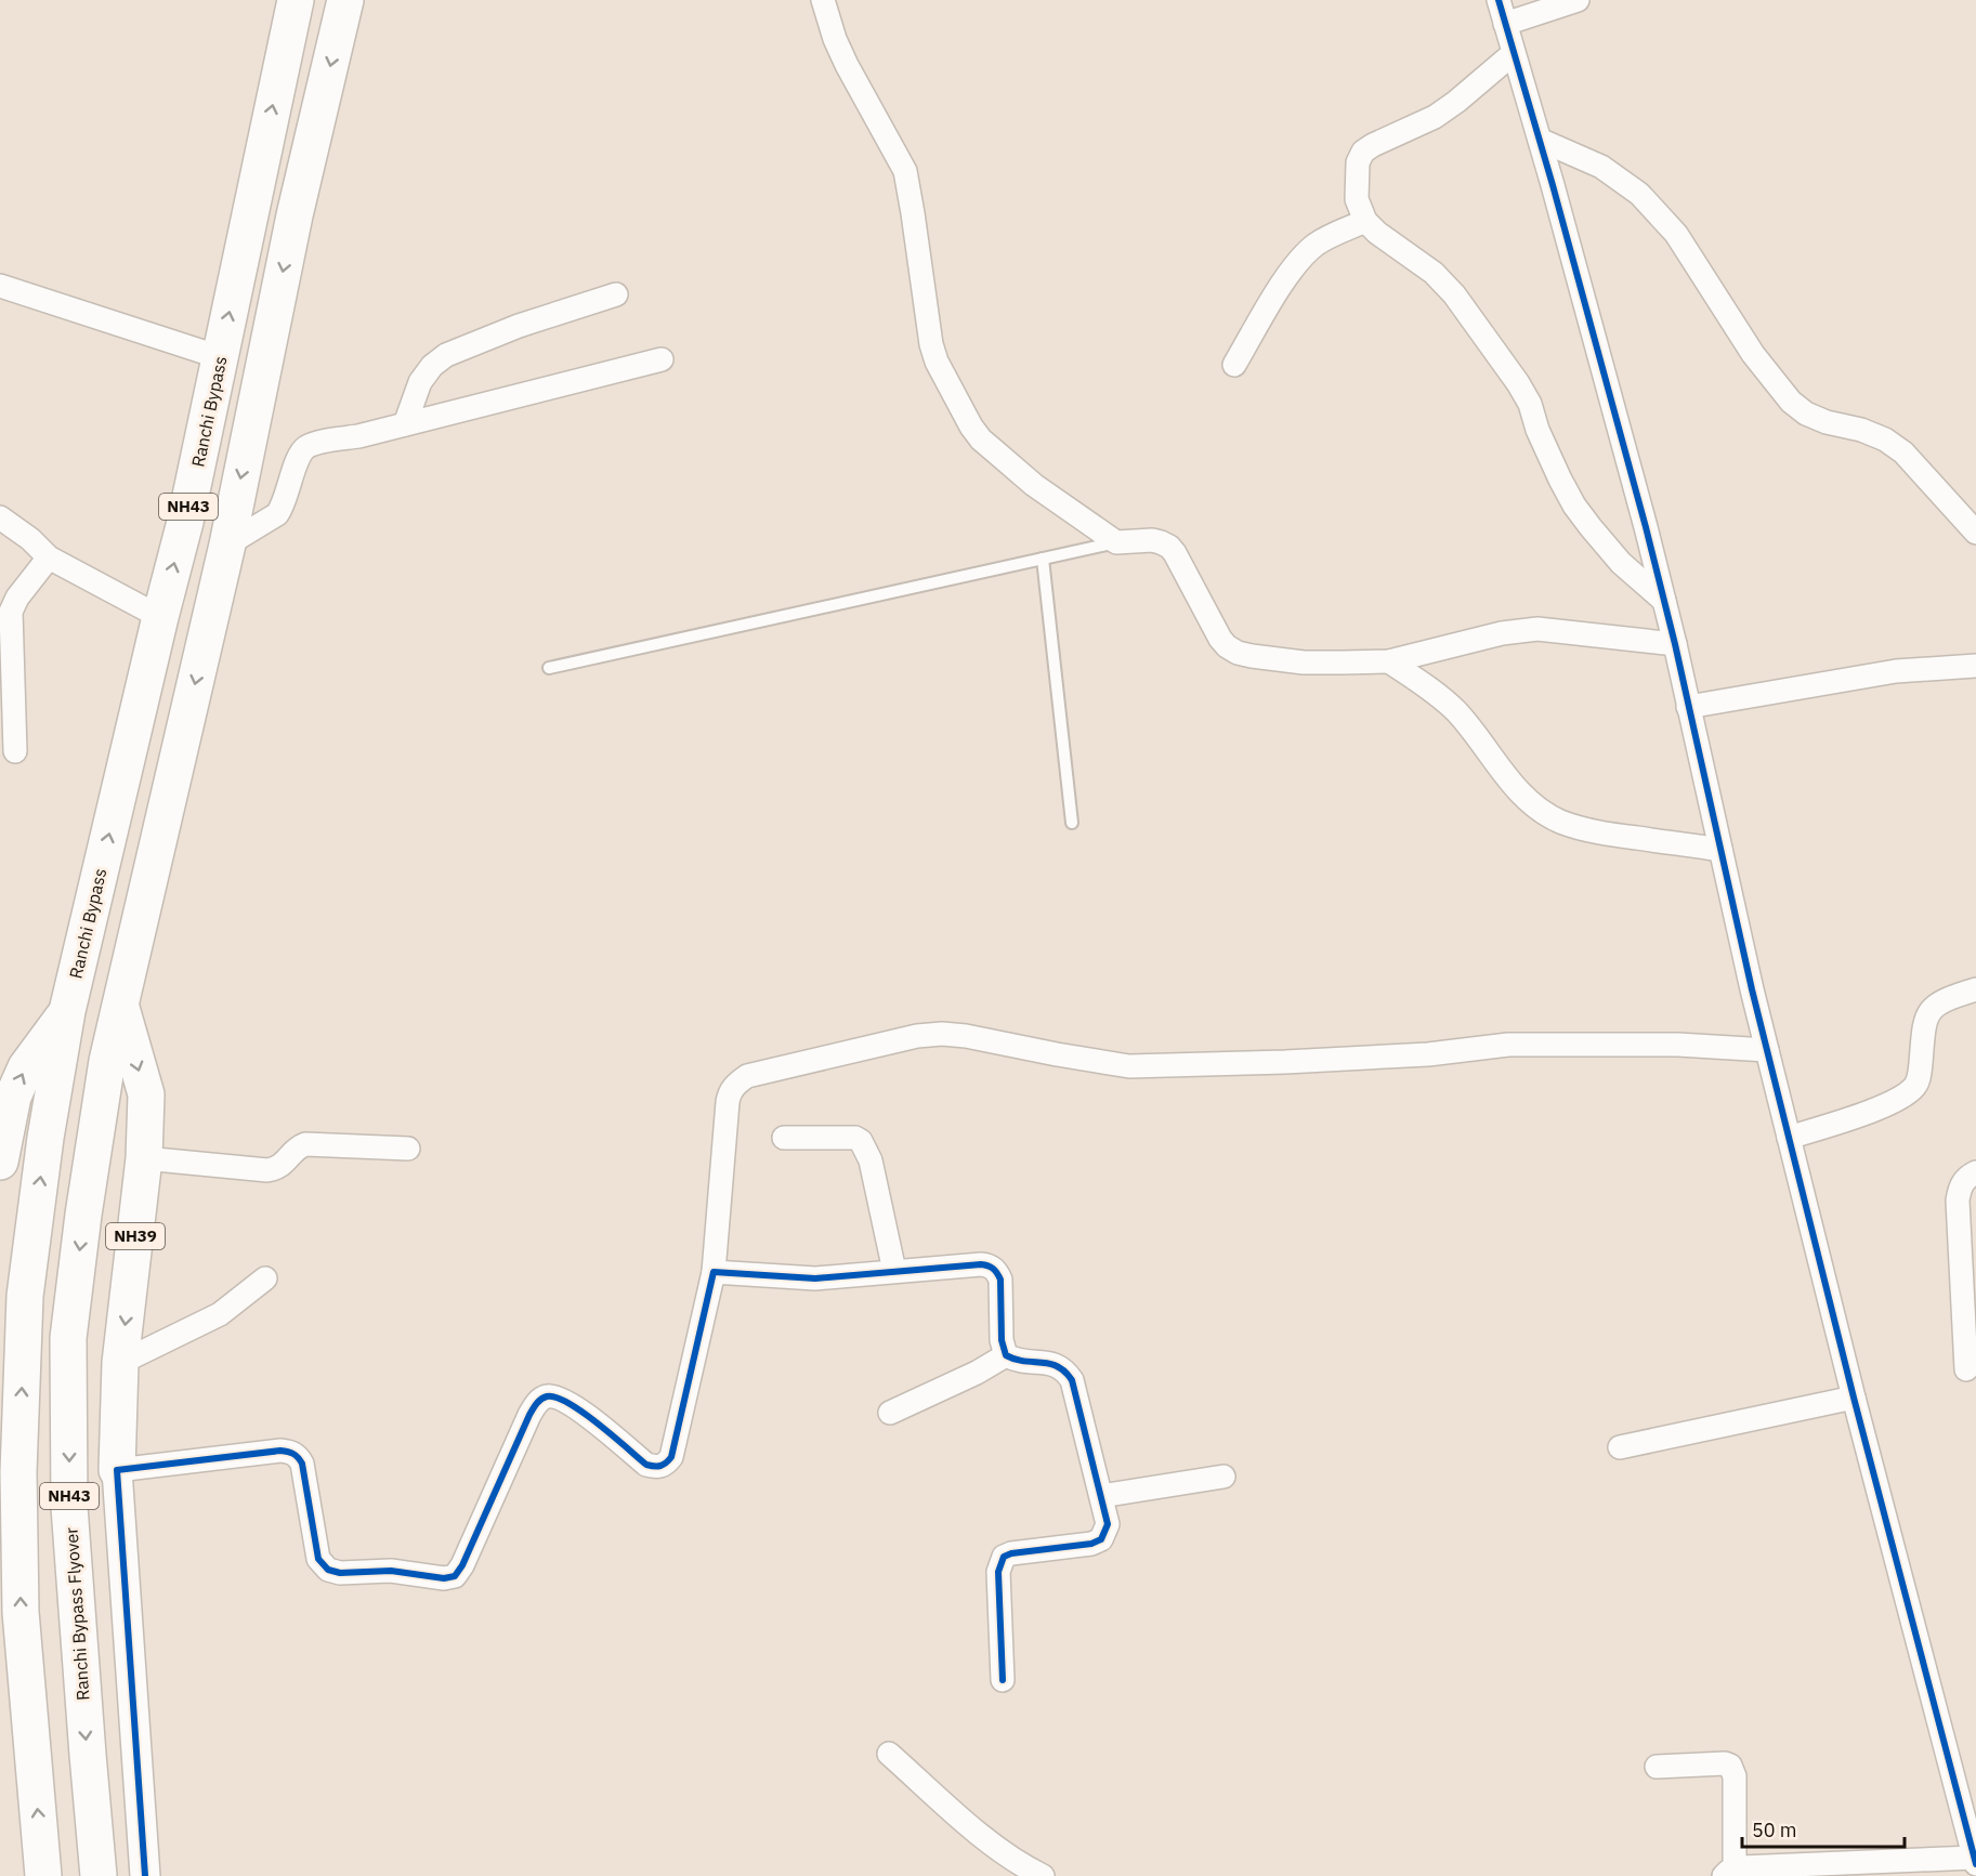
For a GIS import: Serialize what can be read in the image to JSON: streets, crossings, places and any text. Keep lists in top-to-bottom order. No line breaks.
{"streets":{"highway":["Ranchi Bypass","NH43","NH39","Ranchi Bypass Flyover"]},"crossings":[["Ranchi Bypass","NH43"],["NH43","NH39"],["NH43","Ranchi Bypass Flyover"],["NH39","Ranchi Bypass Flyover"]],"scale_bar":"50 m"}
